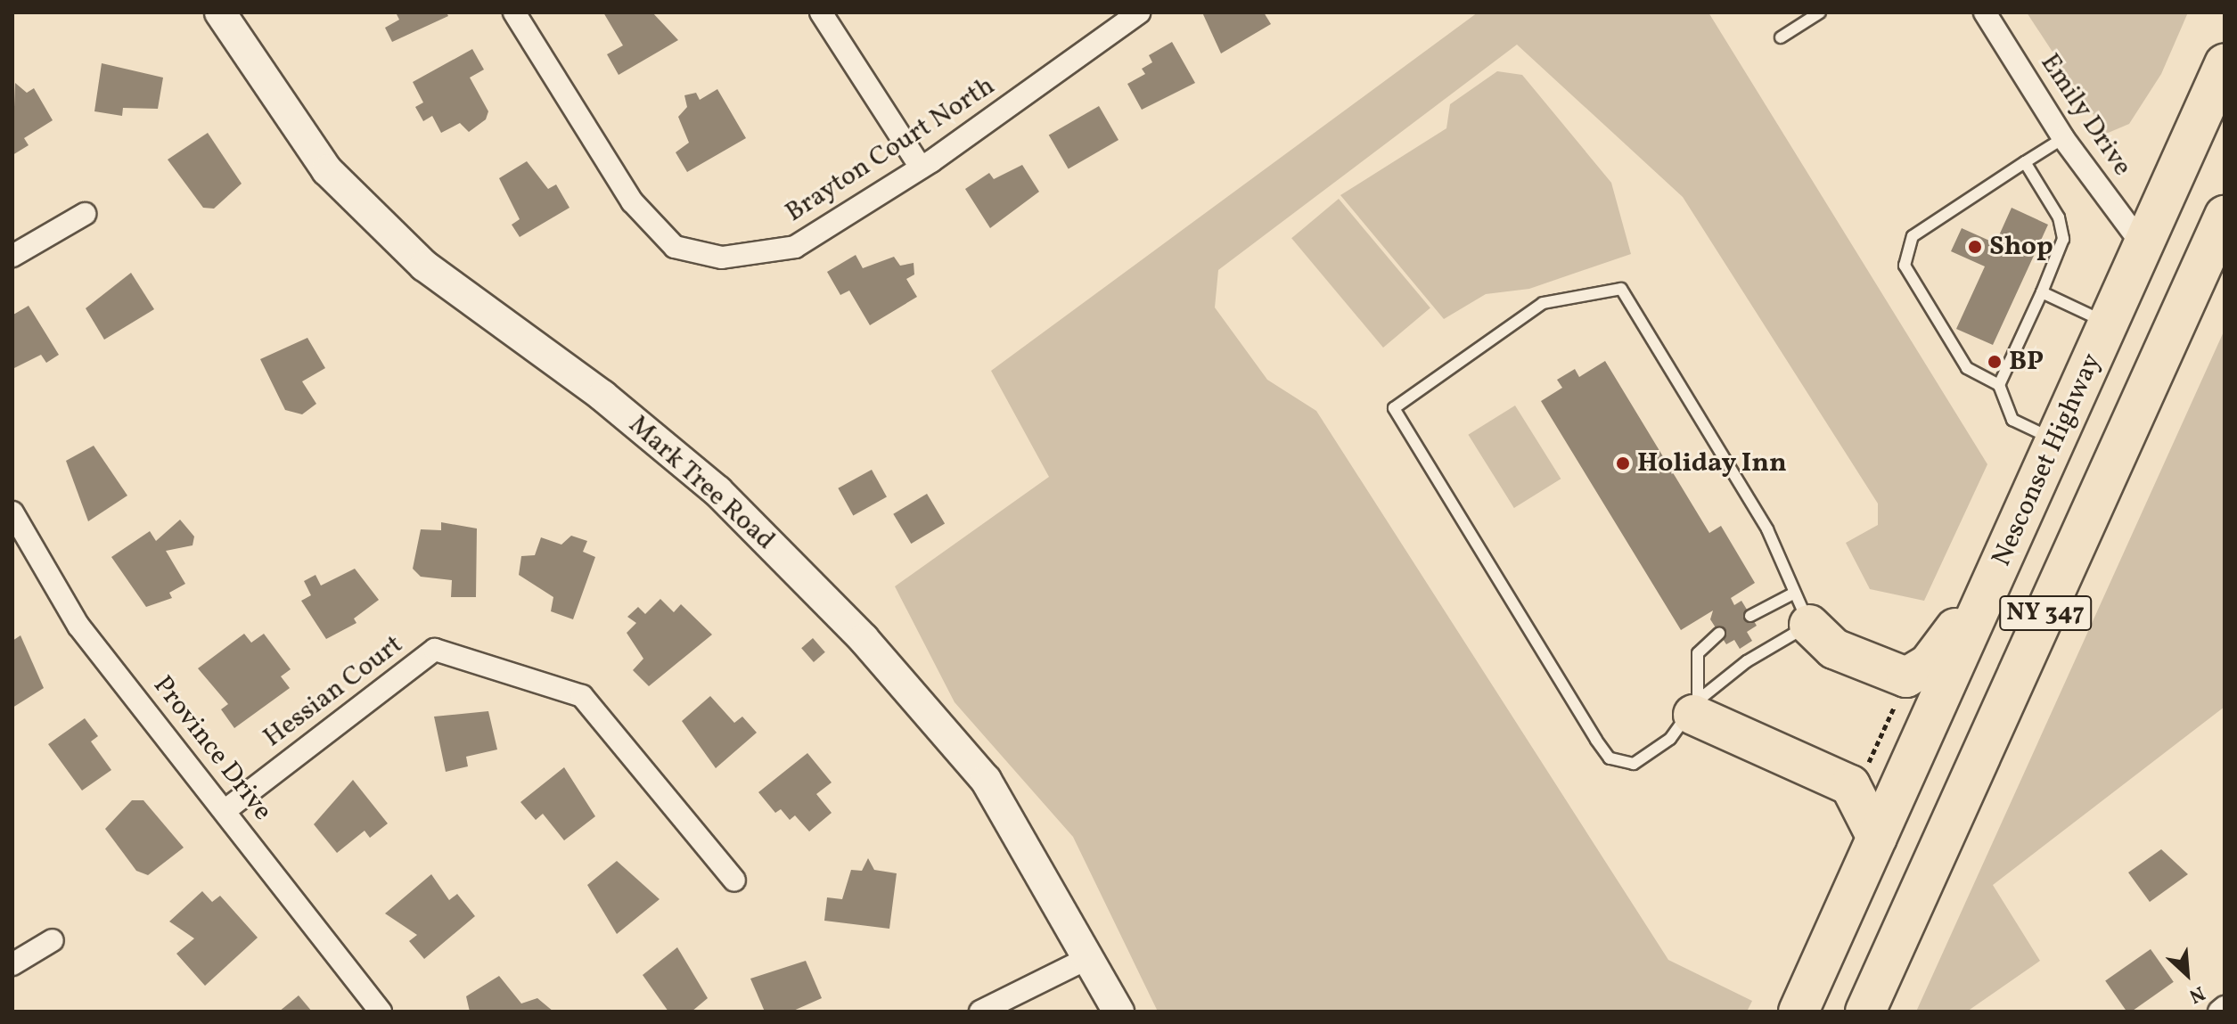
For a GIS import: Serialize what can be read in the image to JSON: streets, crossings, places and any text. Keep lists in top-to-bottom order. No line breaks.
{"streets":{"highway":["Nesconset Highway","NY 347"],"main road":["Mark Tree Road"],"street":["Emily Drive","Brayton Court North","Hessian Court","Province Drive"]},"crossings":[["Emily Drive","Nesconset Highway"],["Hessian Court","Province Drive"]],"places":["Shop","BP","Holiday Inn"],"north":"bottom right"}
